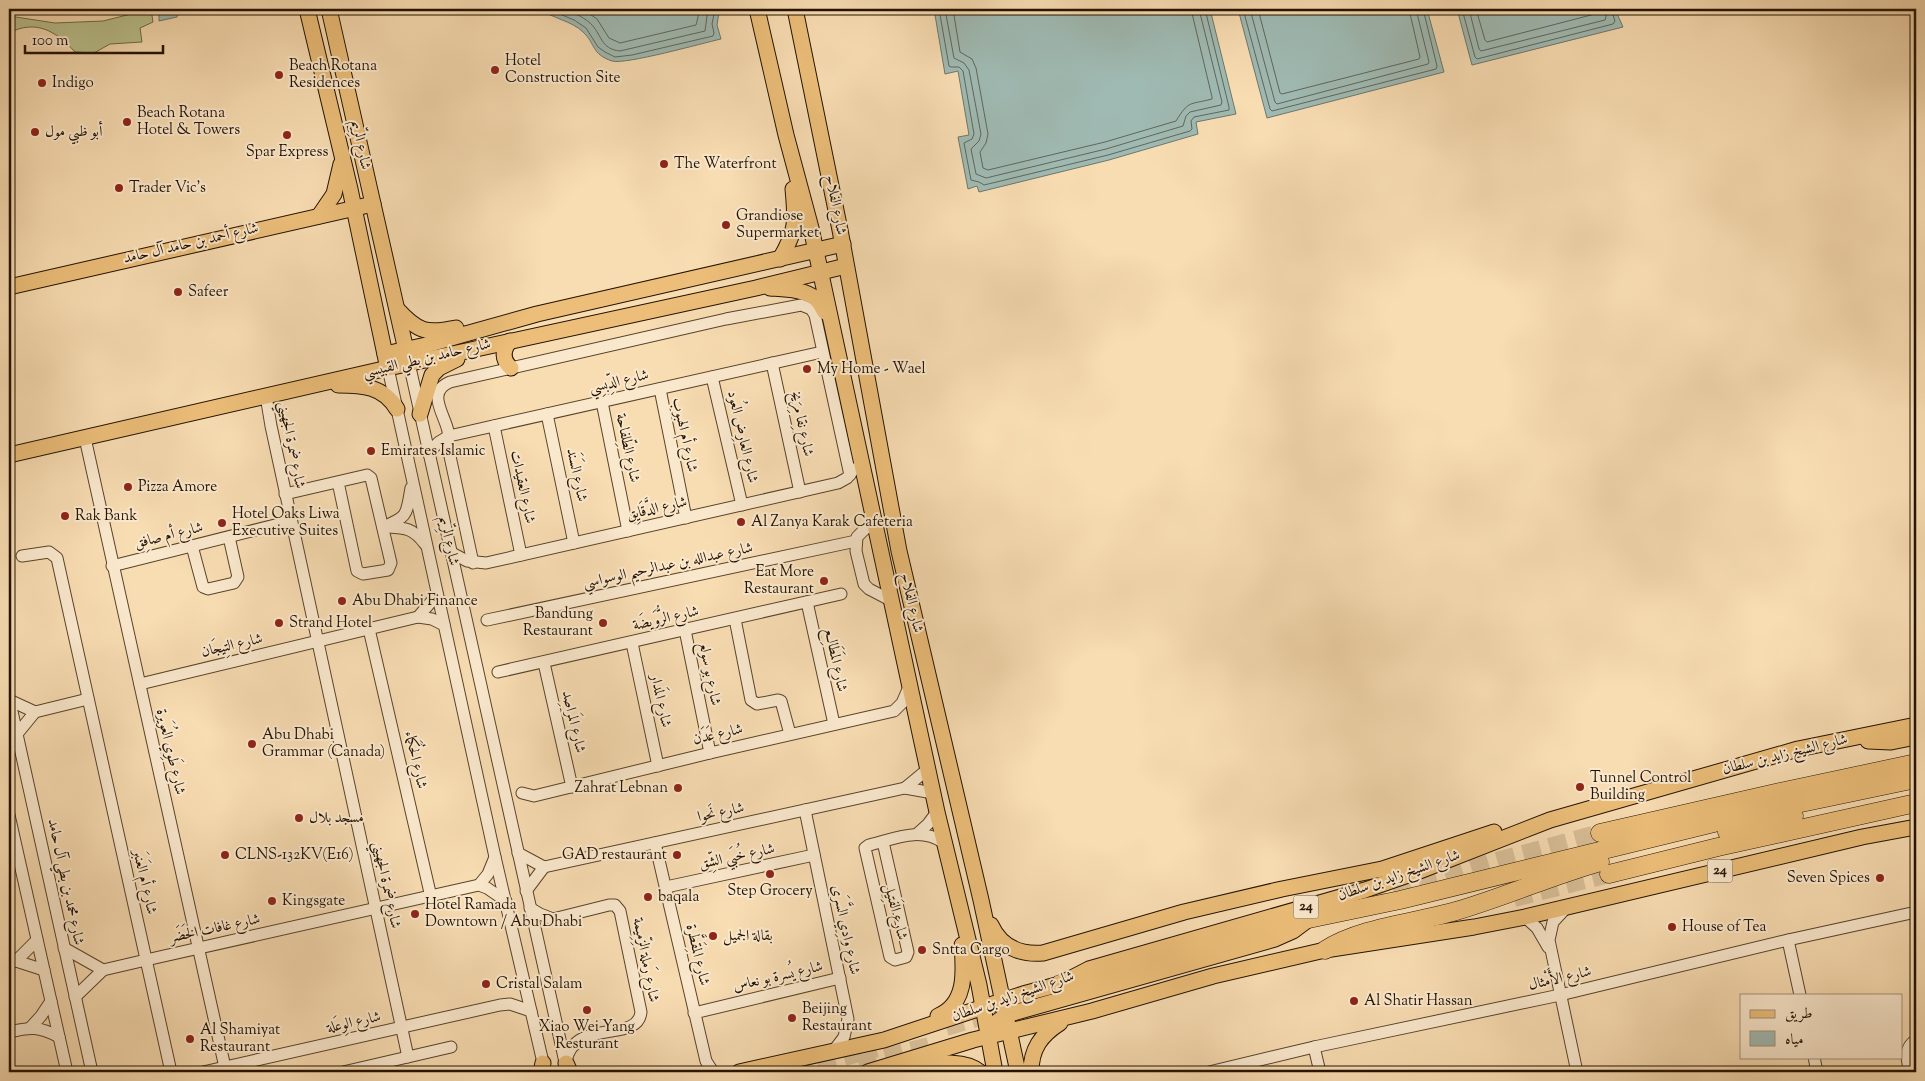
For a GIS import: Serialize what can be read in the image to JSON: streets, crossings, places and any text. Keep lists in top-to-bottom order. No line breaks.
{"streets":{"highway":["24"],"main road":["شارع الرِّيم","شارع الفلاح","شارع أحمد بن حامد آل حامد","شارع حامد بن بطي القبيسي","شارع الشيخ زايد بن سلطان"],"street":["شارع الدِّبسِي","شارع نِقا مِرَيخ","شارع أم الهبوب","شارع العارِض العُود","شارع ضمرة الجهيني","شارع الطِّلفاحة","شارع السَنَد","شارع العقيدات","شارع الدَّقَايِق","شارع أم صافِق","شارع عبدالله بن عبدالرحيم الوسواسي","شارع الرُّوَيضَة","شارع التِيجَان","شارع المَطَالِع","شارع بو سولع","شارع المَدار","شارع المَراصِد","شارع عَدَن","شارع طَوِي العُوَيرة","شارع الحُكَماء","شارع نَحوا","شارع خُبَي الشِّق","شارع محمد بن بطي آل حامد","شارع أم العَنبَر","شارع الفَتِيل","شارع غافات الخَضَر","شارع وادِي السَّرَى","شارع المِقَطَّرة","شارع رَملة الزِّمِيمة","شارع يُسرة بو نعاس","شارع الأَمْثال","شارع الوِعَلة"]},"crossings":[["شارع الرِّيم","شارع أحمد بن حامد آل حامد"],["شارع الرِّيم","شارع حامد بن بطي القبيسي"],["شارع الرِّيم","شارع الدِّبسِي"],["شارع الرِّيم","شارع التِيجَان"],["شارع الرِّيم","شارع رَملة الزِّمِيمة"],["شارع الفلاح","شارع حامد بن بطي القبيسي"],["شارع الفلاح","شارع عَدَن"],["شارع الفلاح","شارع الشيخ زايد بن سلطان"],["شارع الفلاح","شارع نَحوا"],["شارع حامد بن بطي القبيسي","شارع ضمرة الجهيني"],["شارع حامد بن بطي القبيسي","شارع طَوِي العُوَيرة"],["شارع الدِّبسِي","شارع نِقا مِرَيخ"],["شارع الدِّبسِي","شارع أم الهبوب"],["شارع الدِّبسِي","شارع العارِض العُود"],["شارع الدِّبسِي","شارع الطِّلفاحة"],["شارع الدِّبسِي","شارع السَنَد"],["شارع الدِّبسِي","شارع العقيدات"],["شارع نِقا مِرَيخ","شارع الدَّقَايِق"],["شارع أم الهبوب","شارع الدَّقَايِق"],["شارع العارِض العُود","شارع الدَّقَايِق"],["شارع ضمرة الجهيني","شارع أم صافِق"],["شارع ضمرة الجهيني","شارع التِيجَان"],["شارع ضمرة الجهيني","شارع غافات الخَضَر"],["شارع ضمرة الجهيني","شارع الوِعَلة"],["شارع الطِّلفاحة","شارع الدَّقَايِق"],["شارع السَنَد","شارع الدَّقَايِق"],["شارع العقيدات","شارع الدَّقَايِق"],["شارع أم صافِق","شارع طَوِي العُوَيرة"],["شارع الرُّوَيضَة","شارع المَطَالِع"],["شارع الرُّوَيضَة","شارع بو سولع"],["شارع الرُّوَيضَة","شارع المَدار"],["شارع الرُّوَيضَة","شارع المَراصِد"],["شارع التِيجَان","شارع طَوِي العُوَيرة"],["شارع التِيجَان","شارع الحُكَماء"],["شارع المَطَالِع","شارع عَدَن"],["شارع بو سولع","شارع عَدَن"],["شارع المَدار","شارع عَدَن"],["شارع المَراصِد","شارع عَدَن"],["شارع طَوِي العُوَيرة","شارع غافات الخَضَر"],["شارع طَوِي العُوَيرة","شارع الوِعَلة"],["شارع الشيخ زايد بن سلطان","شارع وادِي السَّرَى"],["شارع الحُكَماء","شارع غافات الخَضَر"],["شارع نَحوا","شارع وادِي السَّرَى"],["شارع نَحوا","شارع المِقَطَّرة"],["شارع خُبَي الشِّق","شارع وادِي السَّرَى"],["شارع خُبَي الشِّق","شارع المِقَطَّرة"],["شارع أم العَنبَر","شارع غافات الخَضَر"],["شارع وادِي السَّرَى","شارع يُسرة بو نعاس"],["شارع المِقَطَّرة","شارع يُسرة بو نعاس"]],"places":["Hotel Construction Site","Beach Rotana Residences","Indigo","Beach Rotana Hotel & Towers","أبو ظبي مول","Spar Express","The Waterfront","Trader Vic's","Grandiose Supermarket","Safeer","My Home - Wael","Emirates Islamic","Pizza Amore","Rak Bank","Al Zanya Karak Cafeteria","Hotel Oaks Liwa Executive Suites","Eat More Restaurant","Abu Dhabi Finance","Strand Hotel","Bandung Restaurant","Abu Dhabi Grammar (Canada)","Tunnel Control Building","Zahrat Lebnan","مسجد بلال","CLNS-132KV(E16)","GAD restaurant","Step Grocery","Seven Spices","baqala","Kingsgate","Hotel Ramada Downtown / Abu Dhabi","House of Tea","بقالة الجميل","Sntta Cargo","Cristal Salam","Al Shatir Hassan","Xiao Wei Yang Resturant","Beijing Restaurant","Al Shamiyat Restaurant"],"legend":["طريق","مياه"],"scale_bar":"100 m"}
